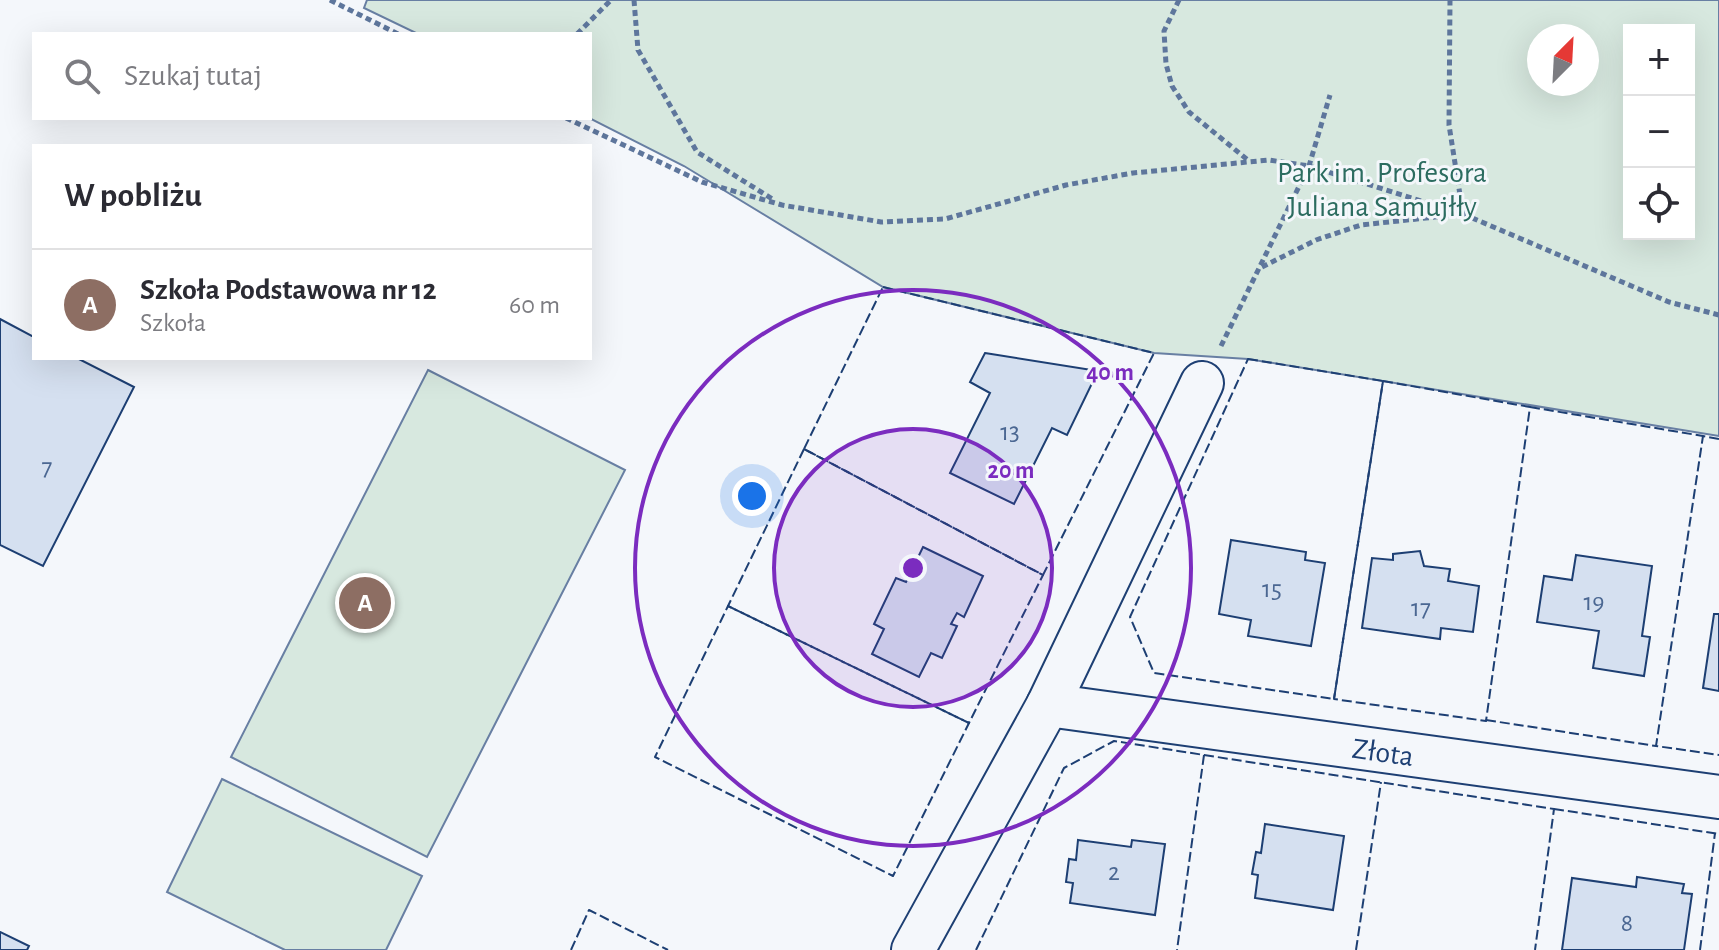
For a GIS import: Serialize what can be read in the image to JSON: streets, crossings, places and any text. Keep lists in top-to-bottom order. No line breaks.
{"streets":{"street":["Złota"]},"parks":["Park im. Profesora Juliana Samujłły"],"house_numbers":["13","7","15","19","17","2","8"],"north":"top right","page":{"map_buttons":["+","−"],"search":"Szukaj tutaj","heading":"W pobliżu","list":[{"mark":"A","name":"Szkoła Podstawowa nr 12","note":"Szkoła","value":"60 m"}],"pins":"A"},"rings":["40 m","20 m"]}
